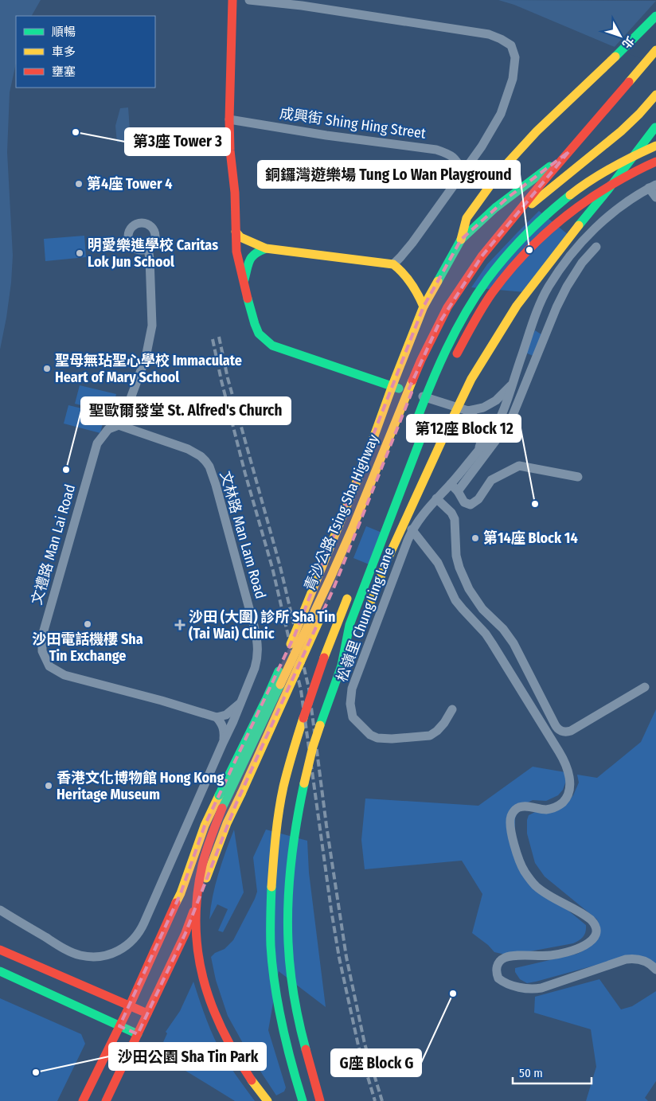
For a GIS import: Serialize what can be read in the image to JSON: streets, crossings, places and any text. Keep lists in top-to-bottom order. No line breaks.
{"streets":{"main road":["青沙公路 Tsing Sha Highway"],"street":["成興街 Shing Hing Street","文林路 Man Lam Road","文禮路 Man Lai Road","松嶺里 Chung Ling Lane"]},"crossings":[["文林路 Man Lam Road","文禮路 Man Lai Road"]],"places":{"other":["第3座 Tower 3","第4座 Tower 4","銅鑼灣遊樂場 Tung Lo Wan Playground","明愛樂進學校 Caritas Lok Jun School","聖母無玷聖心學校 Immaculate Heart of Mary School","聖歐爾發堂 St. Alfred's Church","第12座 Block 12","第14座 Block 14","沙田電話機樓 Sha Tin Exchange","香港文化博物館 Hong Kong Heritage Museum","G座 Block G","沙田公園 Sha Tin Park"],"health":["沙田 (大圍) 診所 Sha Tin (Tai Wai) Clinic"]},"legend":["順暢","車多","壅塞"],"scale_bar":"50 m","north":"bottom right"}
